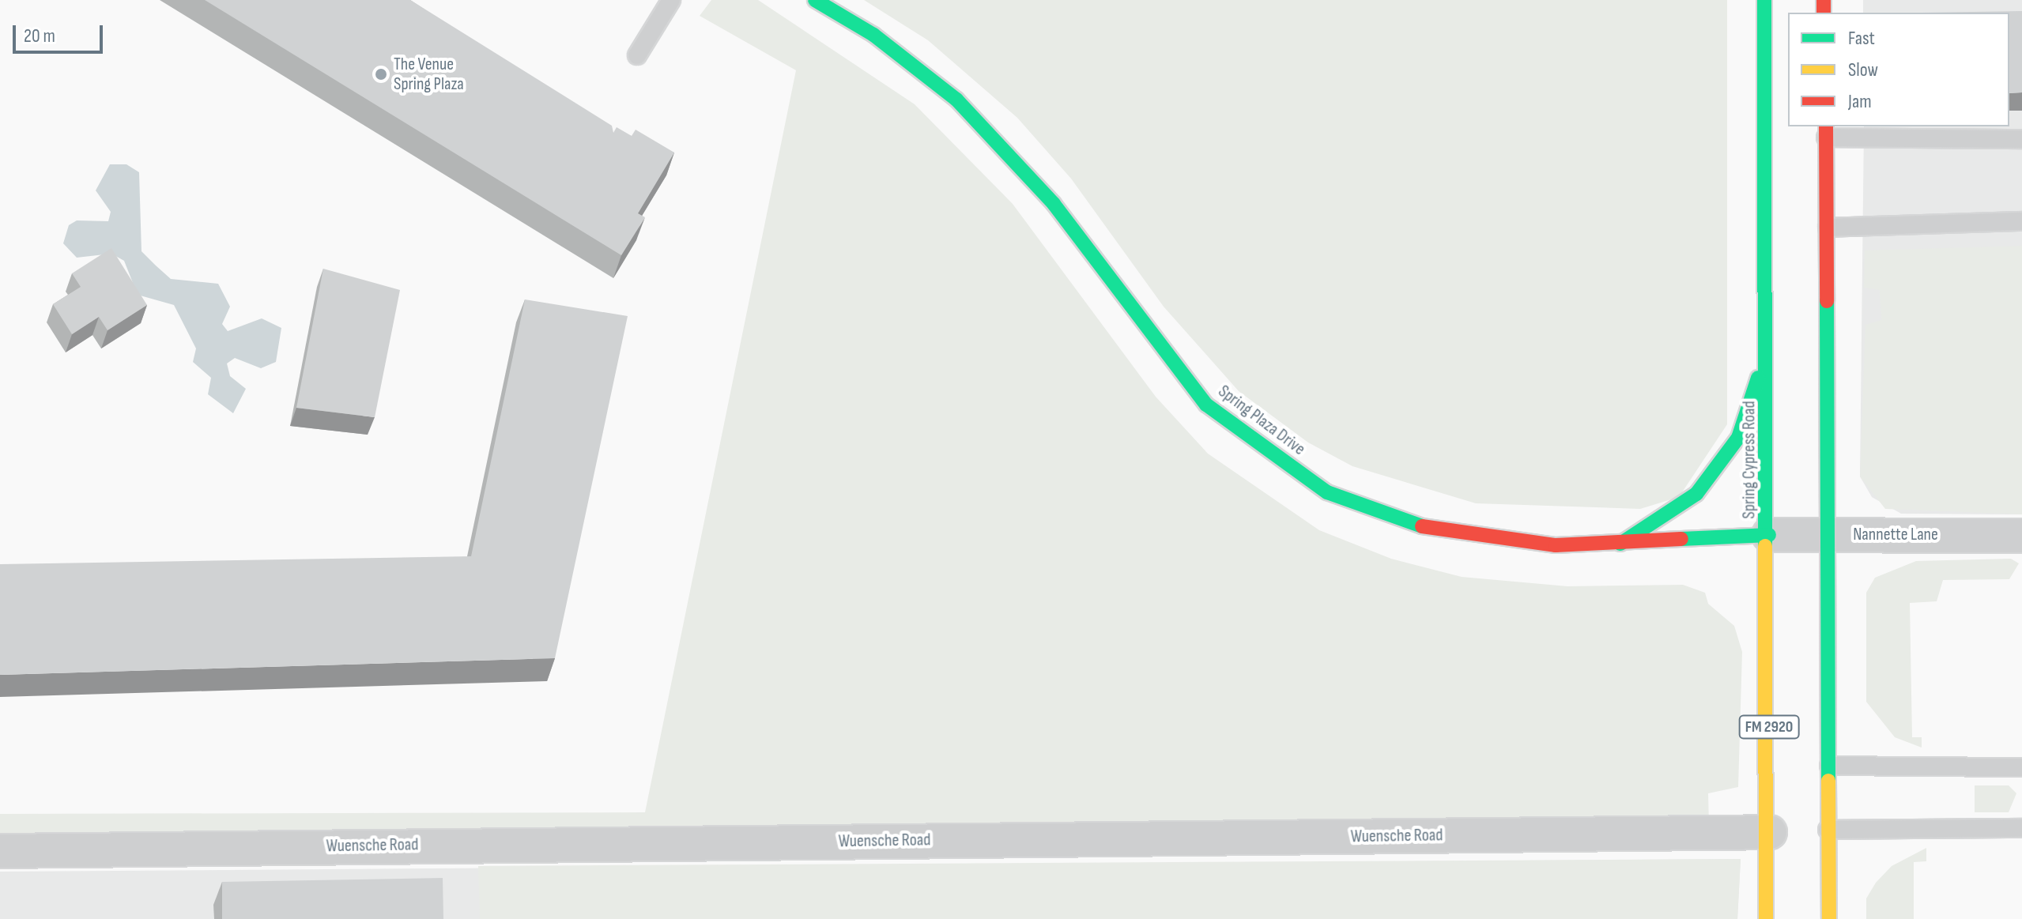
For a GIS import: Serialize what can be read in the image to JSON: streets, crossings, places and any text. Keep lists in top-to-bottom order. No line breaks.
{"streets":{"main road":["Spring Plaza Drive","Spring Cypress Road","FM 2920"],"street":["Nannette Lane","Wuensche Road"]},"crossings":[["Spring Plaza Drive","Spring Cypress Road"],["Spring Plaza Drive","Nannette Lane"],["Spring Cypress Road","Nannette Lane"],["Spring Cypress Road","Wuensche Road"]],"places":["The Venue Spring Plaza"],"legend":["Fast","Slow","Jam"],"scale_bar":"20 m"}
